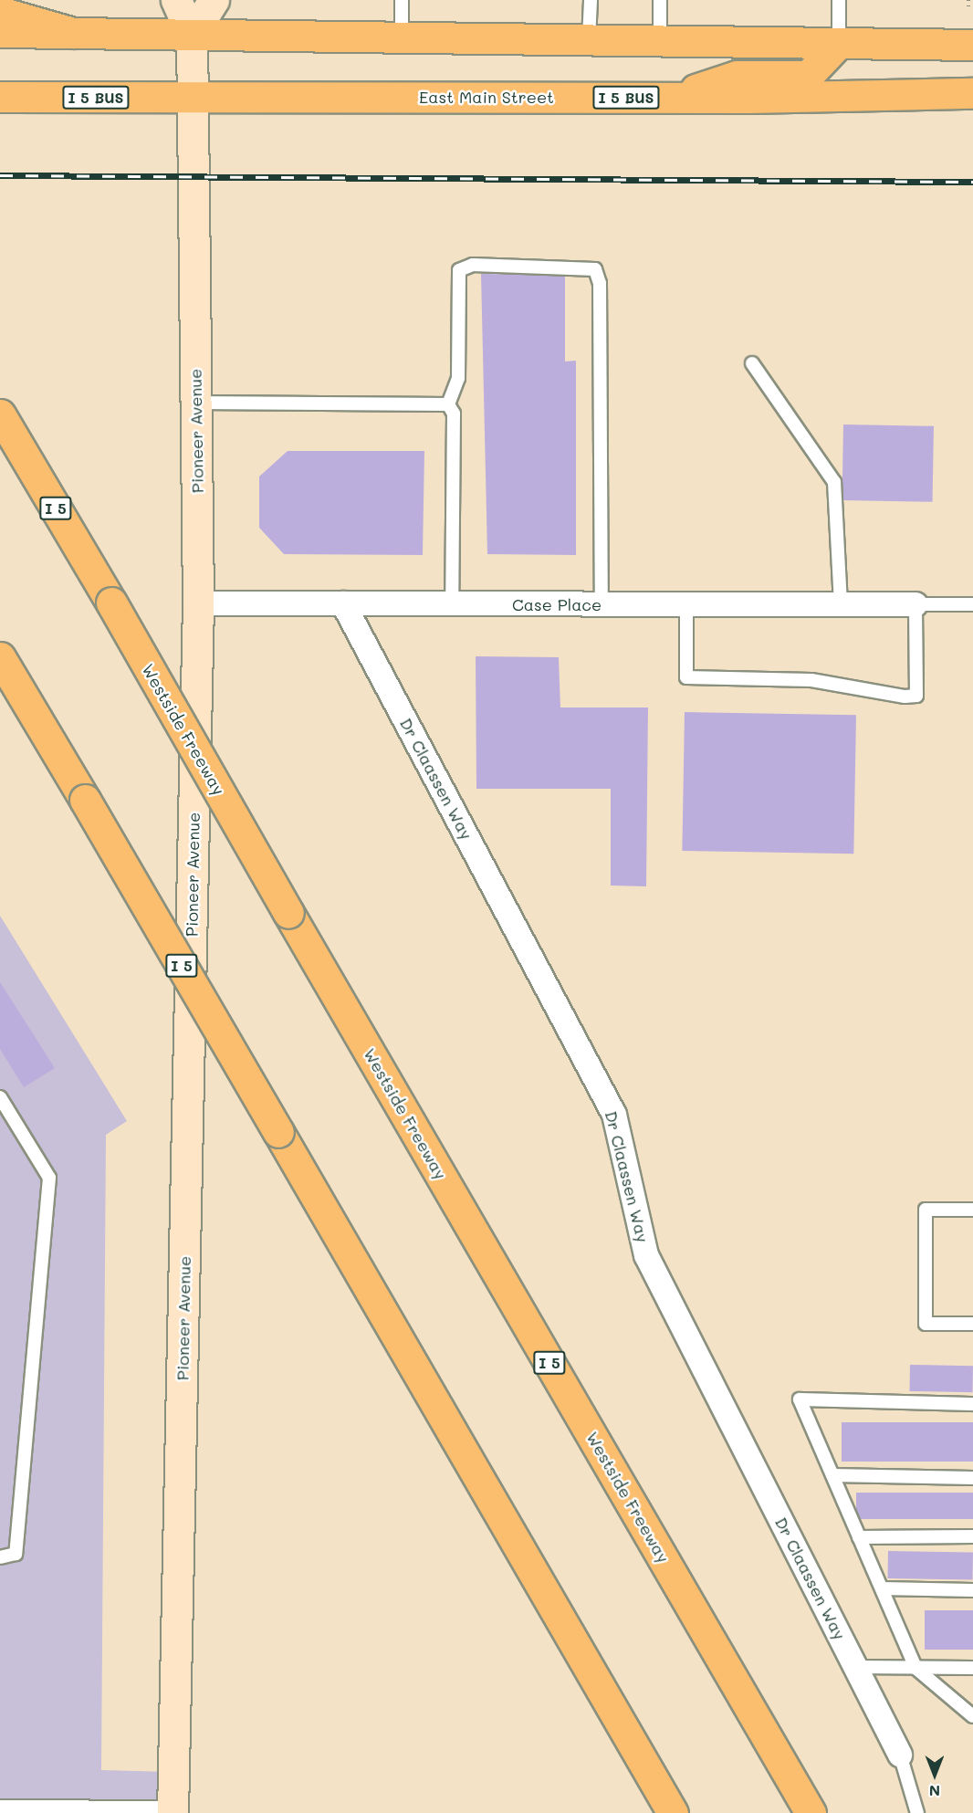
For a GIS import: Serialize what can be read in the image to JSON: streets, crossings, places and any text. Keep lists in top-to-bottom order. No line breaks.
{"streets":{"main road":["East Main Street","I 5 BUS","I 5","Westside Freeway"],"street":["Pioneer Avenue","Case Place","Dr Claassen Way"]},"crossings":[["East Main Street","Pioneer Avenue"],["Pioneer Avenue","Case Place"],["Case Place","Dr Claassen Way"]],"north":"bottom"}
